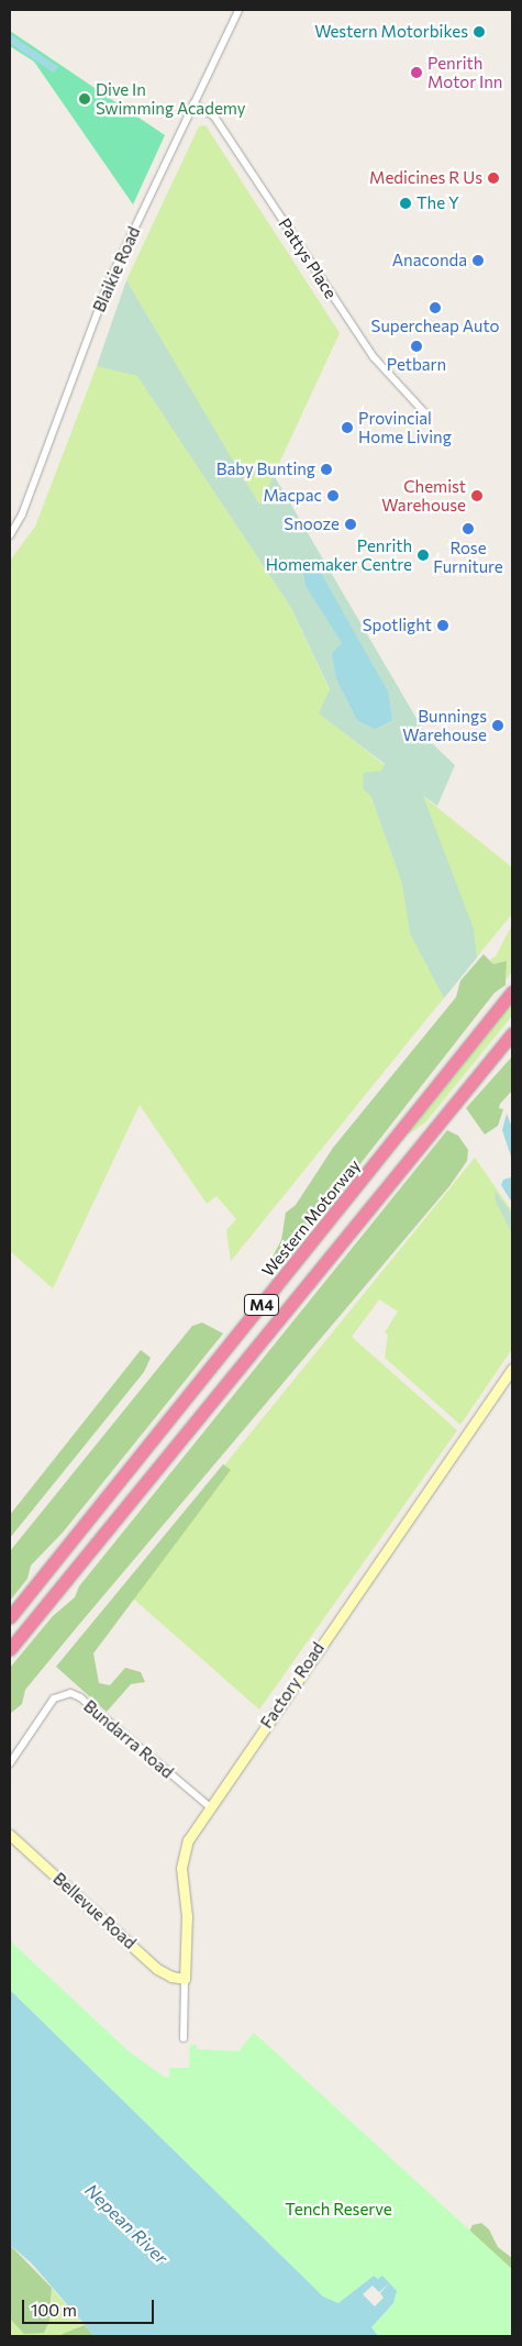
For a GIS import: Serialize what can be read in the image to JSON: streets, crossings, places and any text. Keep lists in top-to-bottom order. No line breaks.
{"streets":{"highway":["Western Motorway","M4"],"street":["Pattys Place","Blaikie Road","Factory Road","Bundarra Road","Bellevue Road"]},"crossings":[["Pattys Place","Blaikie Road"],["Factory Road","Bundarra Road"],["Factory Road","Bellevue Road"]],"water":["Nepean River"],"parks":["Tench Reserve"],"places":["Western Motorbikes","Penrith Motor Inn","Dive In Swimming Academy","Medicines R Us","The Y","Anaconda","Supercheap Auto","Petbarn","Provincial Home Living","Baby Bunting","Macpac","Chemist Warehouse","Snooze","Rose Furniture","Penrith Homemaker Centre","Spotlight","Bunnings Warehouse"],"scale_bar":"100 m"}
